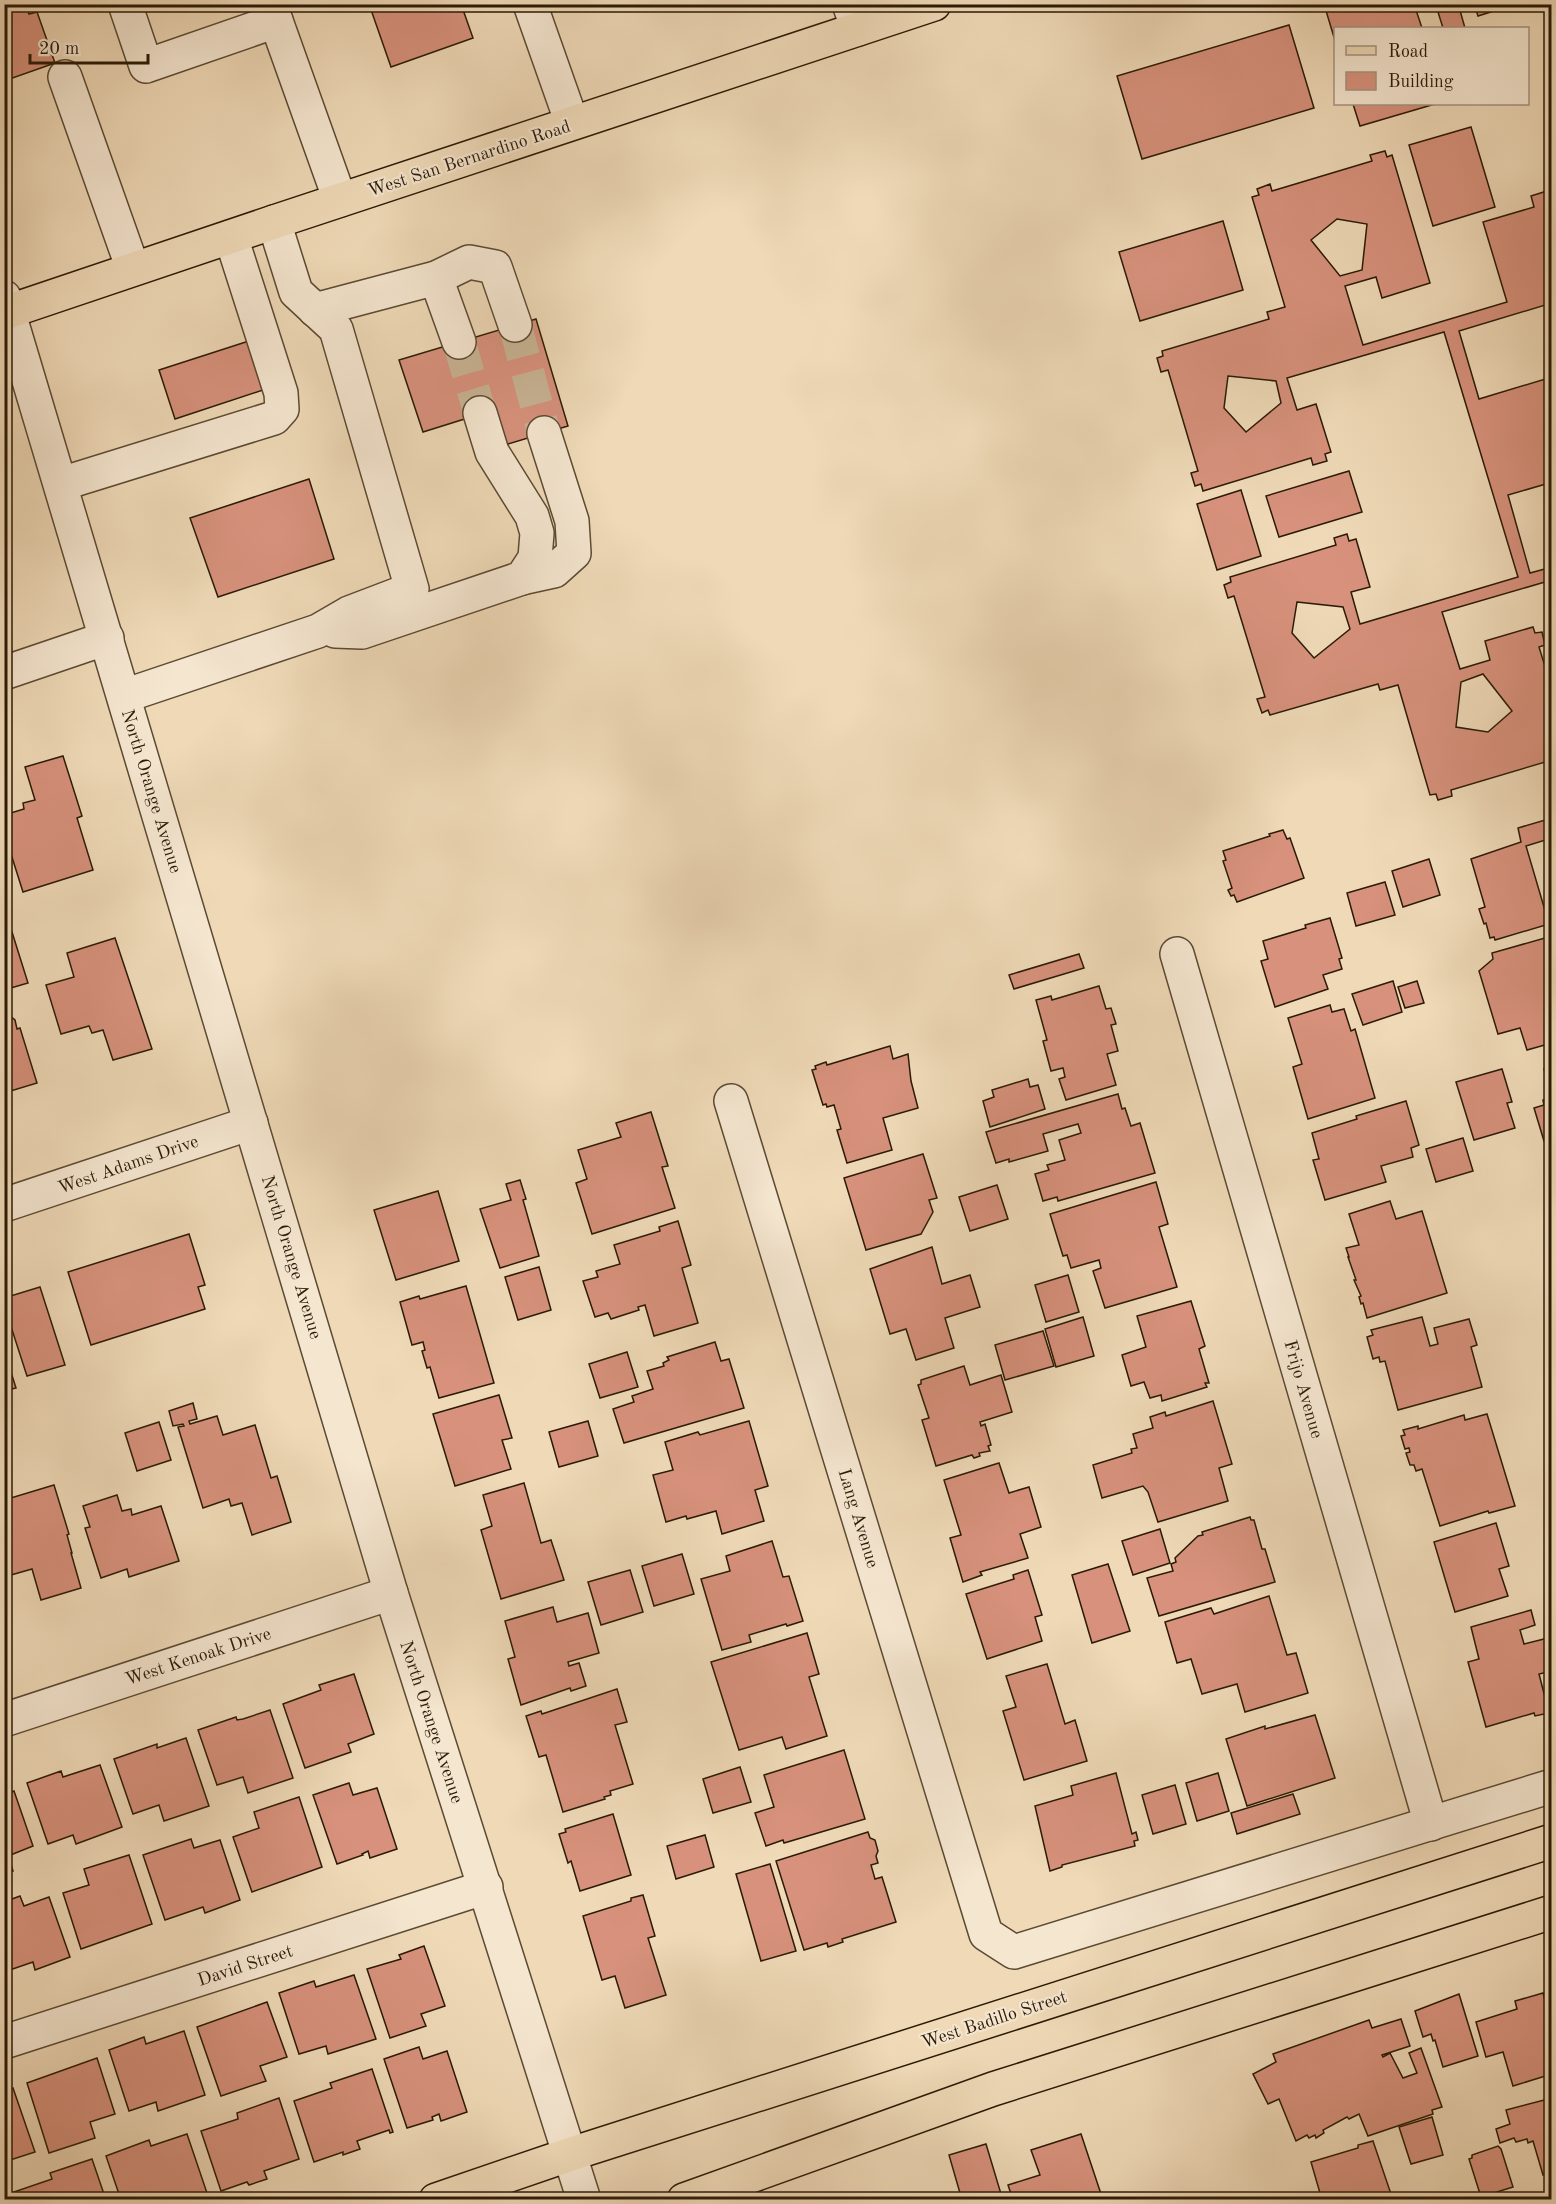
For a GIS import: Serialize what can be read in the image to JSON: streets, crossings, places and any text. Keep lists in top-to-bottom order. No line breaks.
{"streets":{"main road":["West San Bernardino Road","West Badillo Street"],"street":["North Orange Avenue","West Adams Drive","Frijo Avenue","Lang Avenue","West Kenoak Drive","David Street"]},"crossings":[["West San Bernardino Road","North Orange Avenue"],["North Orange Avenue","West Adams Drive"],["North Orange Avenue","West Kenoak Drive"],["North Orange Avenue","David Street"],["North Orange Avenue","West Badillo Street"],["Frijo Avenue","Lang Avenue"]],"legend":["Road","Building"],"scale_bar":"20 m"}
